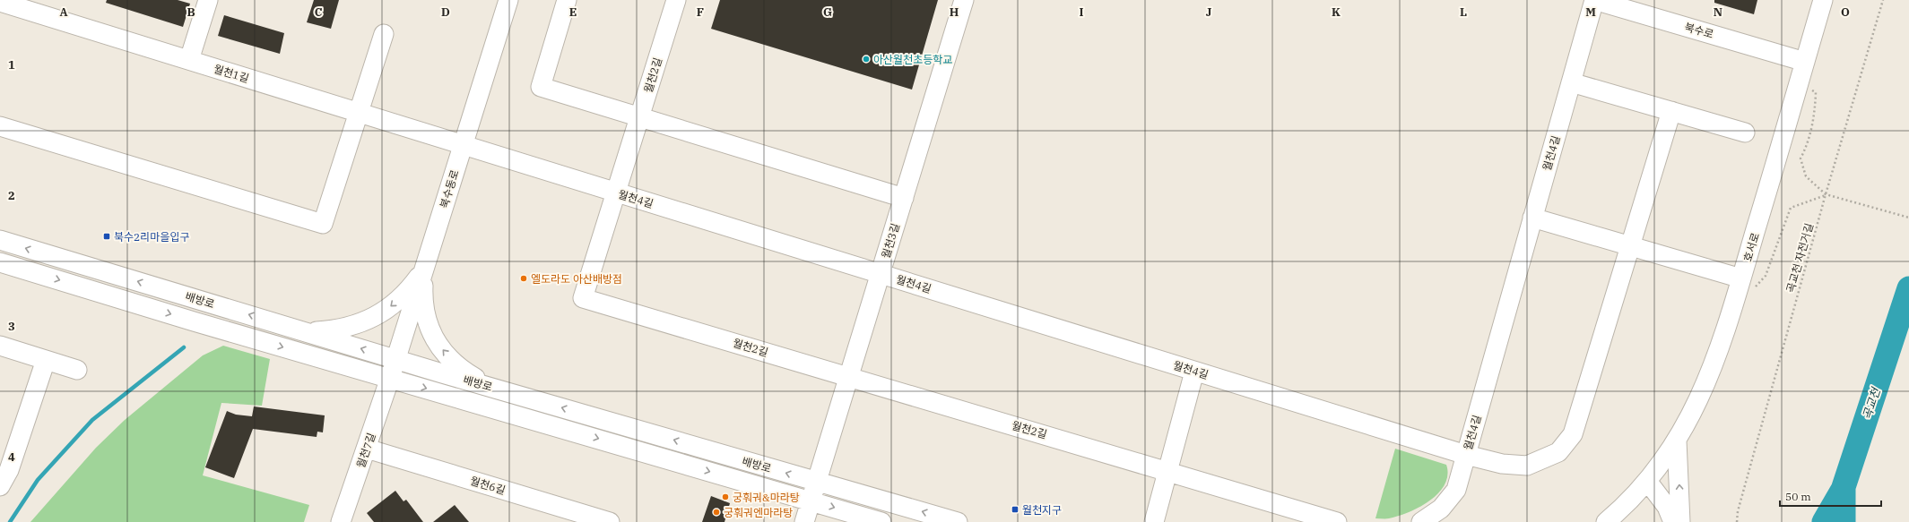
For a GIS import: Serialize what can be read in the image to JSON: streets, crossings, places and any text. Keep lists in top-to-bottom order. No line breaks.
{"streets":{"street":["북수로","월천1길","월천2길","월천4길","북수동로","월천3길","호서로","배방로","월천7길","월천6길"],"path":["곡교천 자전거길"]},"crossings":[["북수로","월천4길"],["북수로","호서로"],["월천1길","월천4길"],["월천1길","북수동로"],["월천2길","월천4길"],["월천2길","월천3길"],["월천4길","북수동로"],["월천4길","월천3길"],["북수동로","배방로"],["북수동로","월천7길"],["월천3길","배방로"],["배방로","월천7길"],["월천7길","월천6길"]],"water":["곡교천"],"places":{"other":["아산월천초등학교","엘도라도 아산배방점","궁훠궈&마라탕","궁훠궈엔마라탕"],"transit":["북수2리마을입구","월천지구"]},"scale_bar":"50 m","grid":{"columns":["A","B","C","D","E","F","G","H","I","J","K","L","M","N","O"],"rows":["1","2","3","4"]}}
